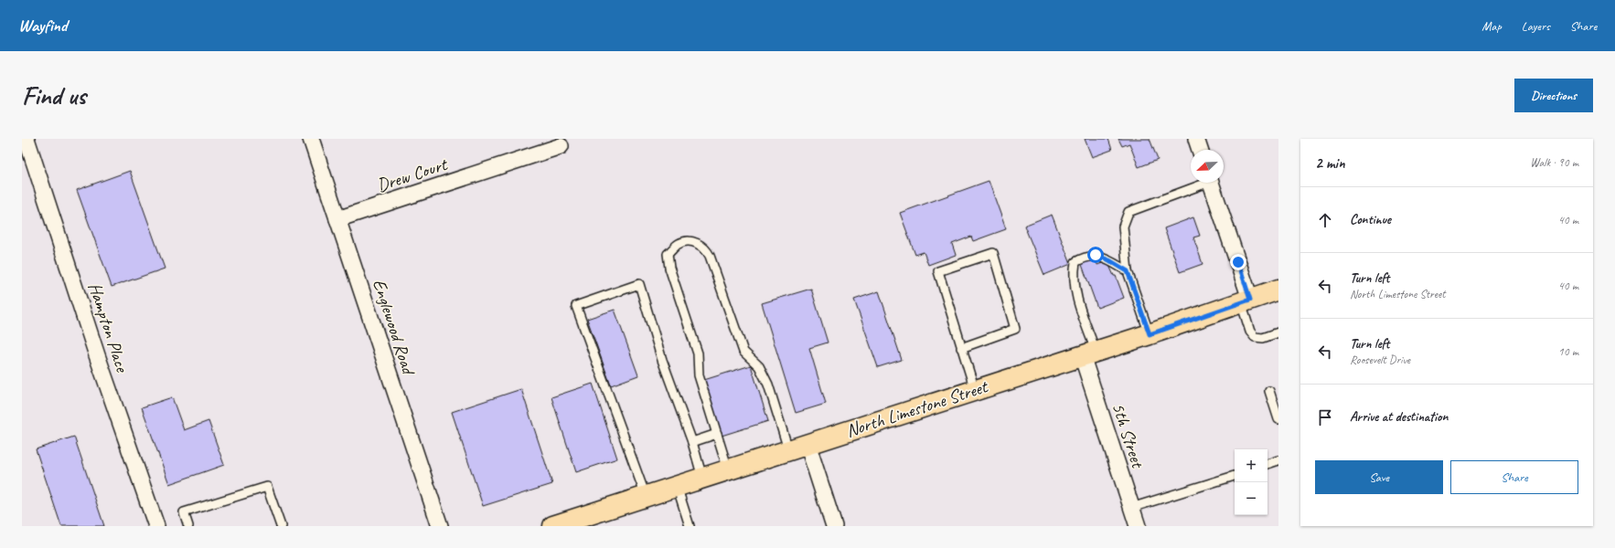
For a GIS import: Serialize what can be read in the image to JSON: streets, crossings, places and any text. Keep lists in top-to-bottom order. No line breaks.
{"streets":{"main road":["North Limestone Street"],"street":["Drew Court","Englewood Road","Hampton Place","5th Street"]},"crossings":[["Drew Court","Englewood Road"],["North Limestone Street","5th Street"]],"north":"bottom left","page":{"header":"Wayfind","nav":["Map","Layers","Share"],"buttons":["Directions",["Save","Share"]],"title":"Find us","heading":["2 min","Walk · 90 m"],"list":[["Continue","40 m"],["Turn left","North Limestone Street","40 m"],["Turn left","Roosevelt Drive","10 m"],"Arrive at destination"],"map_buttons":["+","−"]}}
